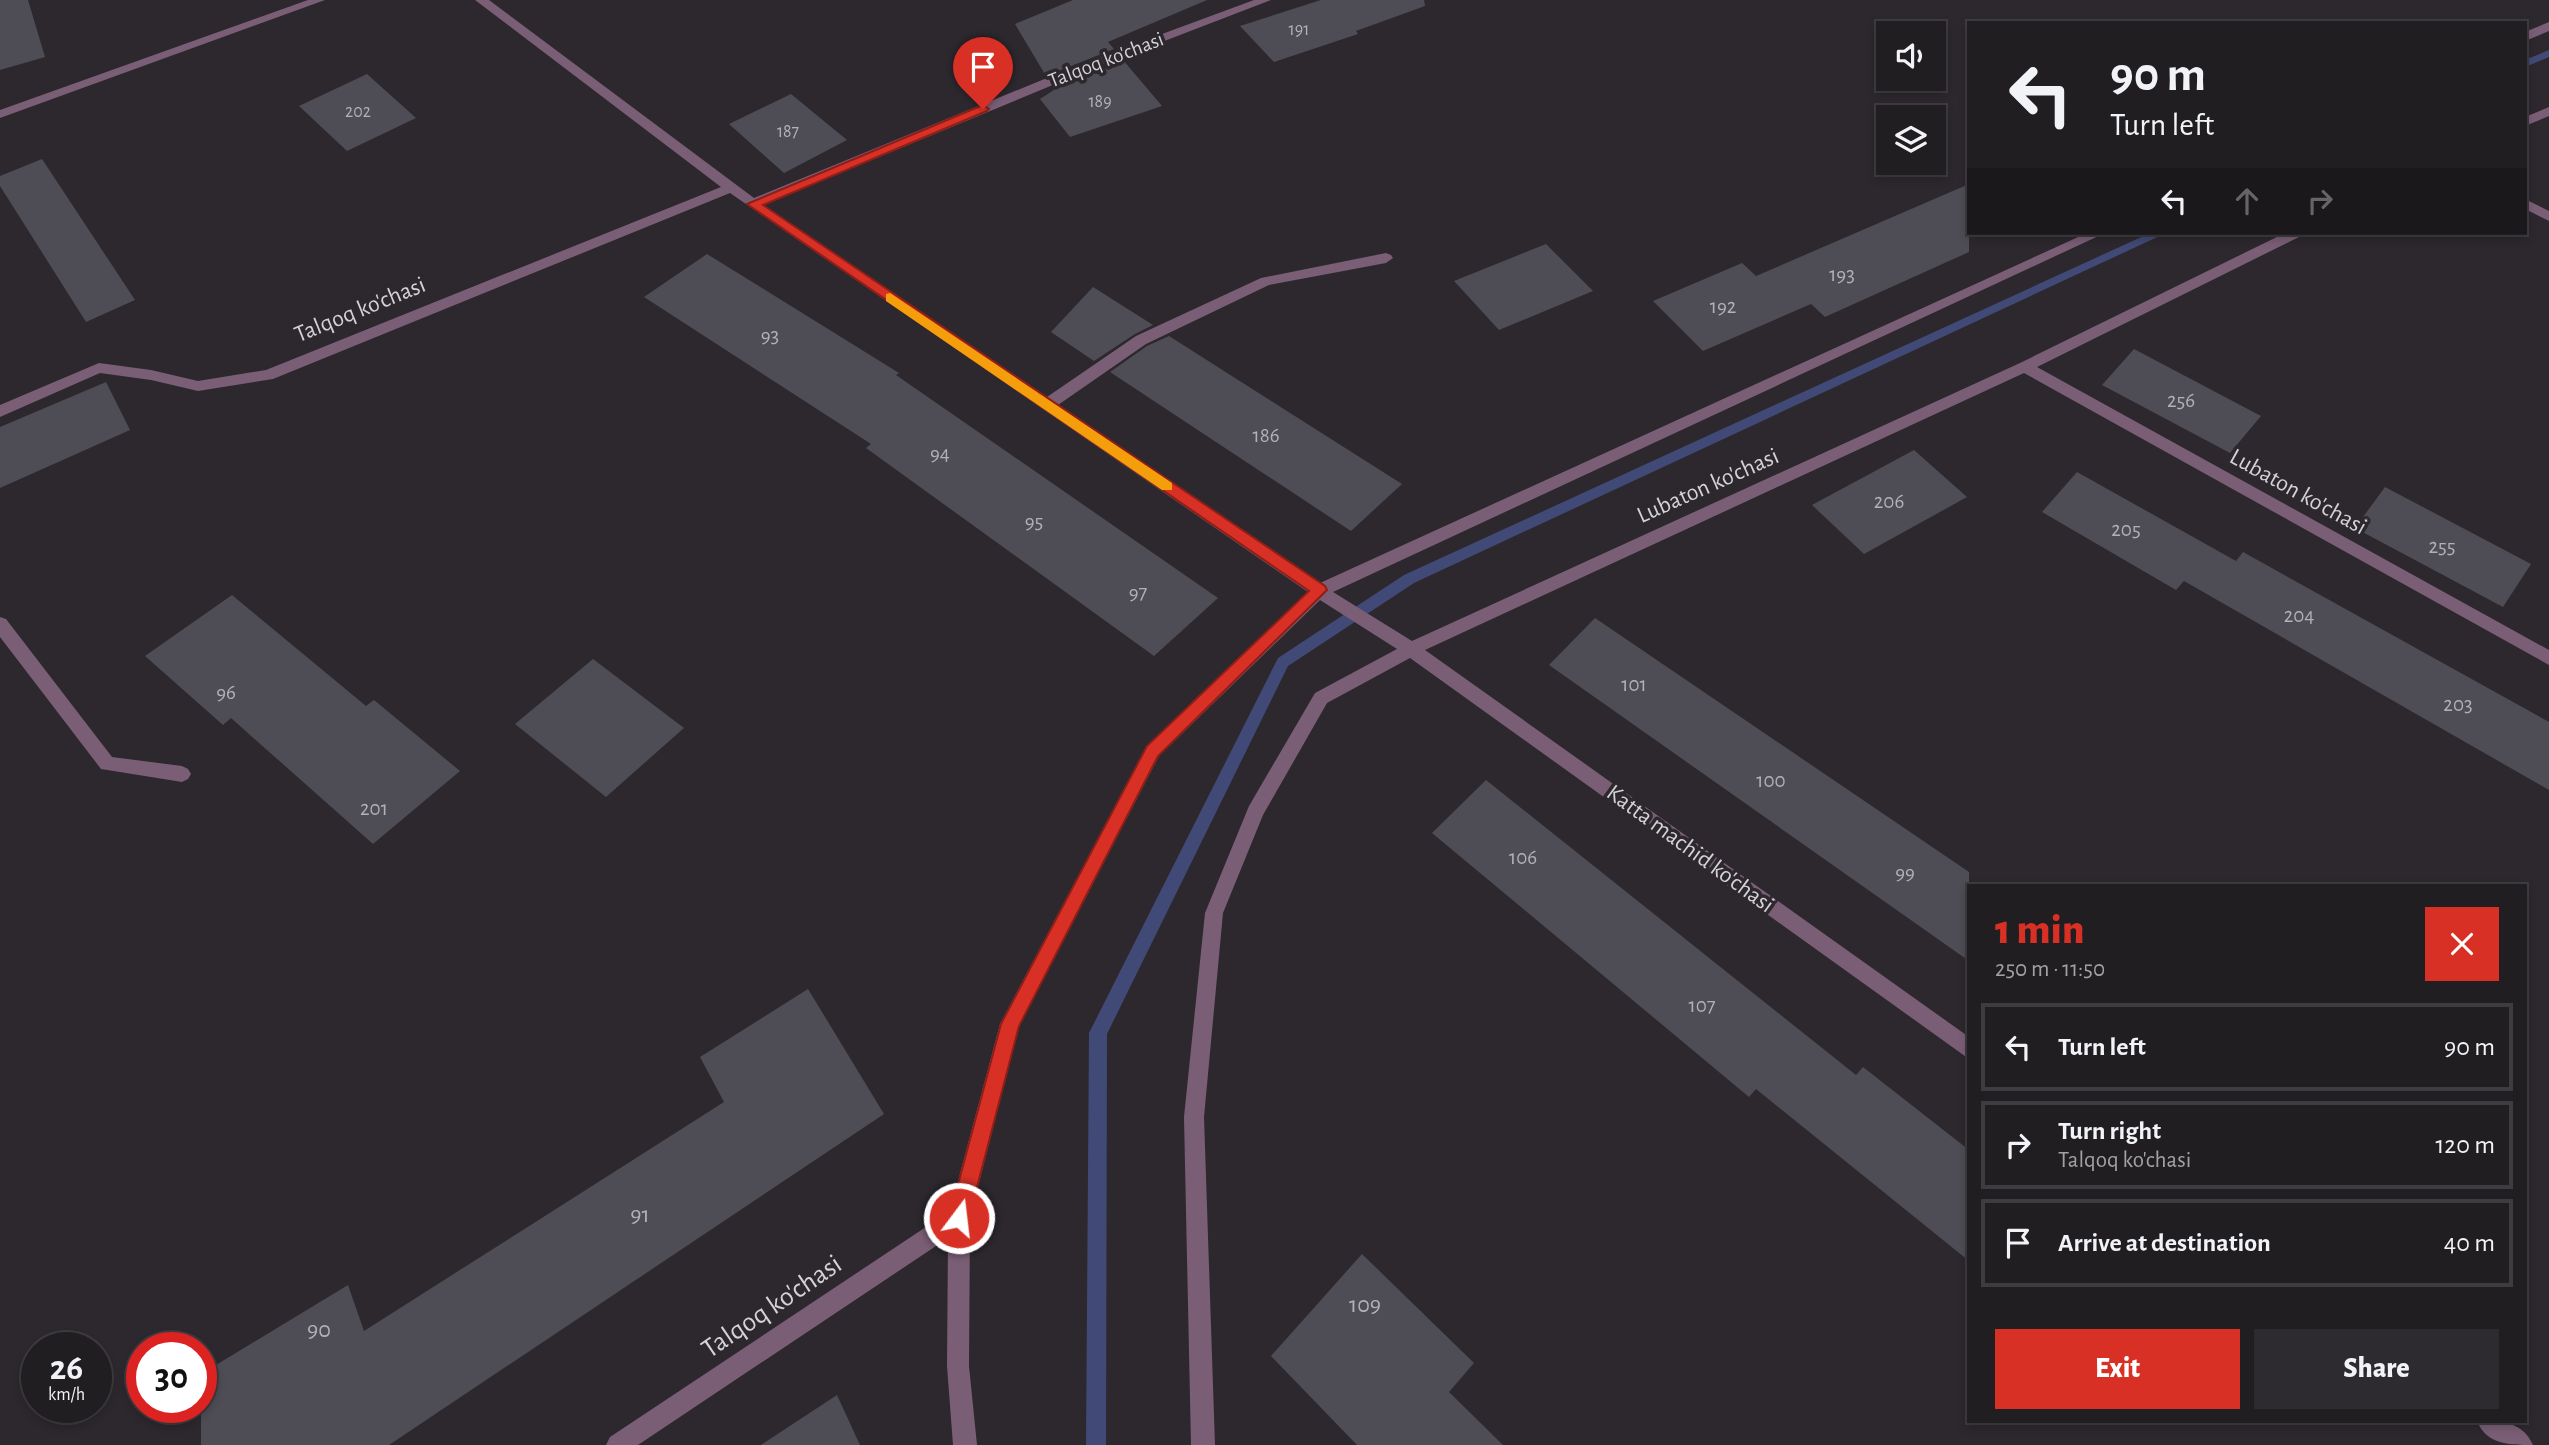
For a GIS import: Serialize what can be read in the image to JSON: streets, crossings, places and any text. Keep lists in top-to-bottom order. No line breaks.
{"streets":{"street":["Talqoq ko'chasi","Lubaton ko'chasi","Katta machid ko'chasi"]},"crossings":[["Talqoq ko'chasi","Katta machid ko'chasi"],["Lubaton ko'chasi","Katta machid ko'chasi"]],"house_numbers":["191","189","202","187","193","192","93","256","186","94","206","95","205","255","97","204","101","96","203","100","201","106","99","107","91","109","90"],"page":{"turn":["90 m","Turn left"],"heading":["1 min","250 m · 11:50"],"list":[{"name":"Turn left","value":"90 m"},{"name":"Turn right","note":"Talqoq ko'chasi","value":"120 m"},{"name":"Arrive at destination","value":"40 m"}],"buttons":["Exit","Share"],"speed":"26 km/h","limit":"30"}}
